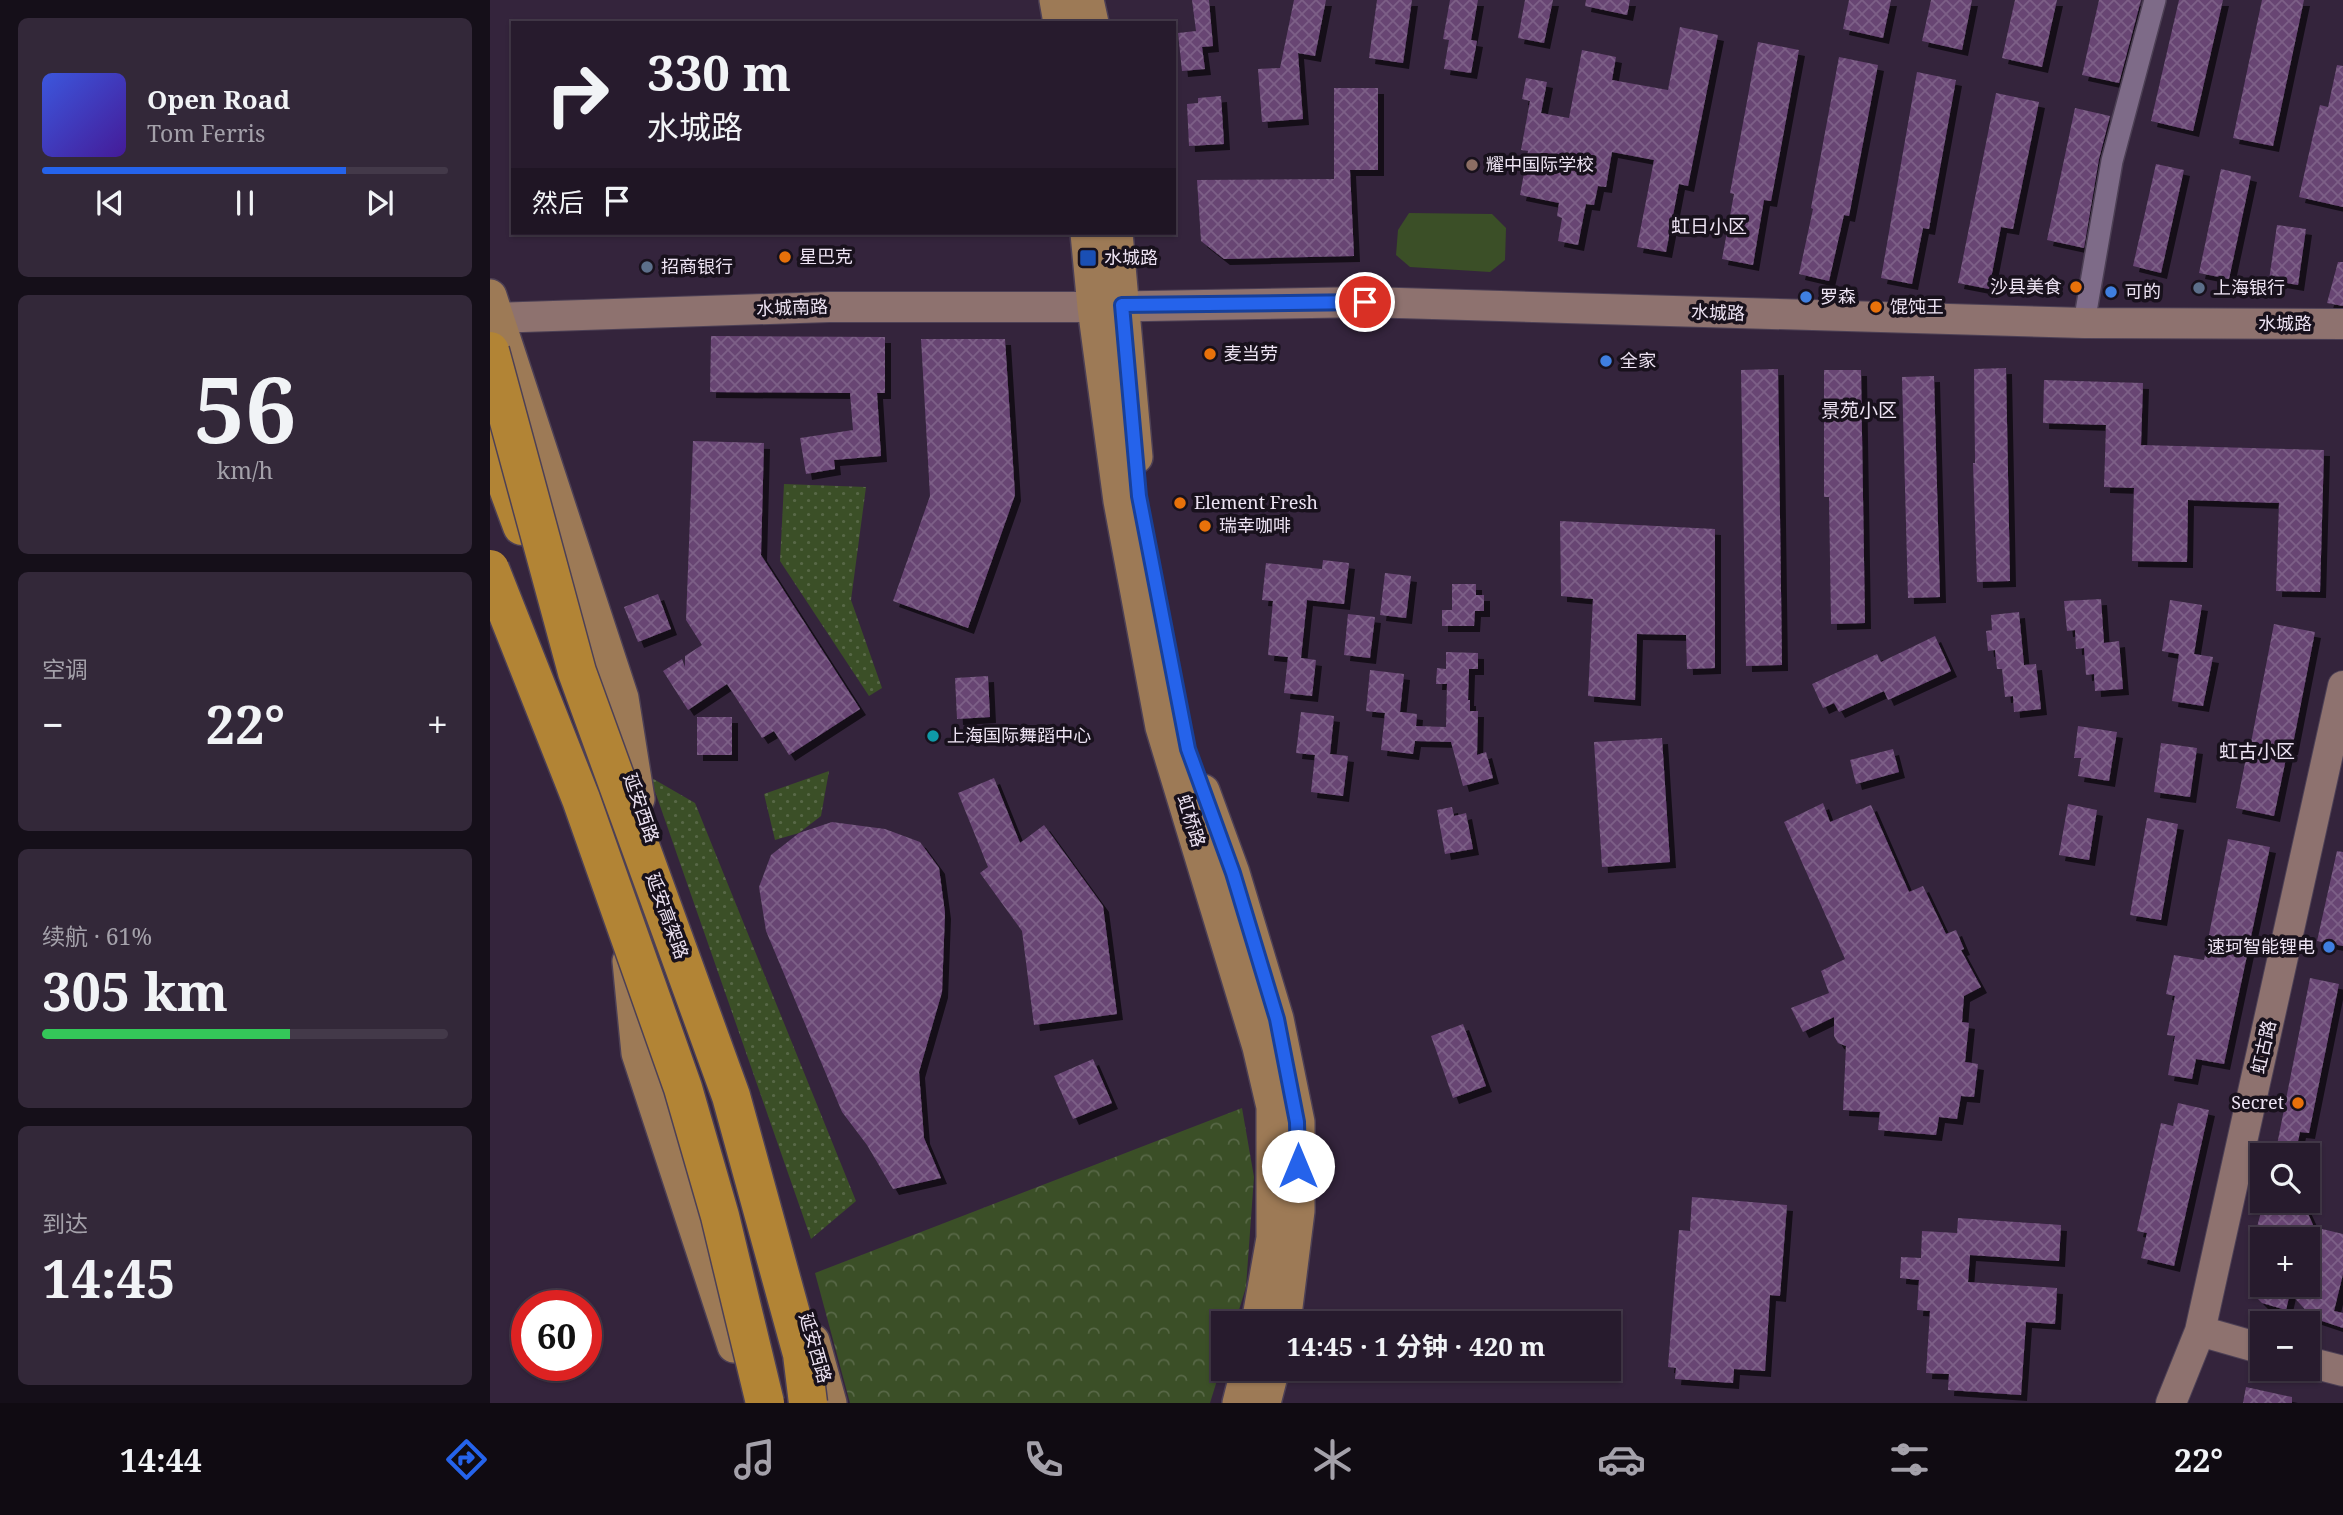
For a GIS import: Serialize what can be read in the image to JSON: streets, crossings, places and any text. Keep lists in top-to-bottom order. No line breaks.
{"streets":{"highway":["延安高架路"],"main road":["延安西路","虹桥路"],"street":["水城南路","水城路","虹古路"]},"crossings":[["水城南路","水城路"],["水城南路","虹桥路"],["水城路","虹桥路"]],"districts":["虹日小区","景苑小区","虹古小区"],"places":{"other":["耀中国际学校","星巴克","招商银行","沙县美食","上海银行","可的","罗森","馄饨王","麦当劳","全家","Element Fresh","瑞幸咖啡","上海国际舞蹈中心","速珂智能锂电","Secret"],"transit":["水城路"]},"page":{"turn":["330 m","水城路"],"song":["Open Road","Tom Ferris"],"then":"然后","tile":[["56","km/h"],"空调",["续航 · 61%","305 km"],["到达","14:45"]],"heat":["−","22°","+"],"map_buttons":["+","−"],"limit":"60","trip":"14:45 · 1 分钟 · 420 m","tabs":["14:44","22°"]}}
